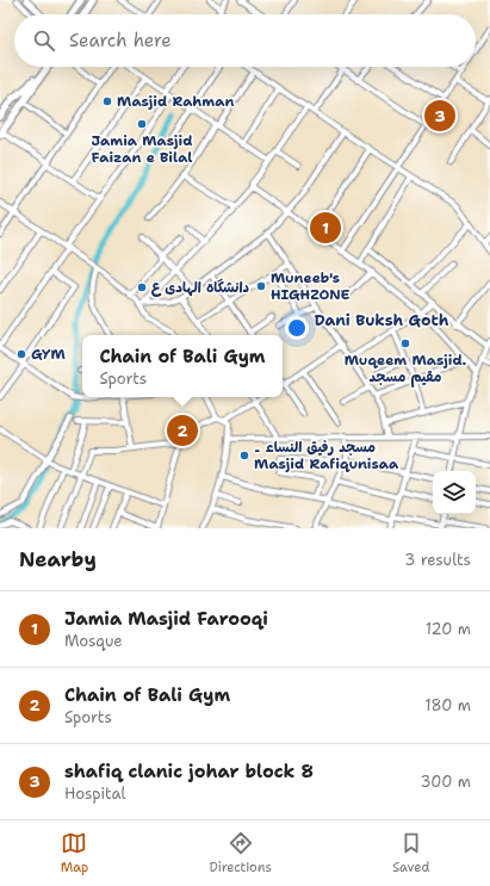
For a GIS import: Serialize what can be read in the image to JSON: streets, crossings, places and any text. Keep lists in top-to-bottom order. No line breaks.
{"districts":["Dani Buksh Goth"],"places":["Masjid Rahman","Jamia Masjid Faizan e Bilal","Muneeb's HIGHZONE","دانشگاہ الہادی ع","Muqeem Masjid. مقیم مسجد","GYM","مسجد رفیق النساء ۔ Masjid Rafiqunisaa"],"page":{"search":"Search here","pins":["3","1","2"],"popup":["Chain of Bali Gym","Sports"],"heading":["Nearby","3 results"],"list":[{"mark":"1","name":"Jamia Masjid Farooqi","note":"Mosque","value":"120 m"},{"mark":"2","name":"Chain of Bali Gym","note":"Sports","value":"180 m"},{"mark":"3","name":"shafiq clanic johar block 8","note":"Hospital","value":"300 m"}],"nav":["Map","Directions","Saved"]}}
